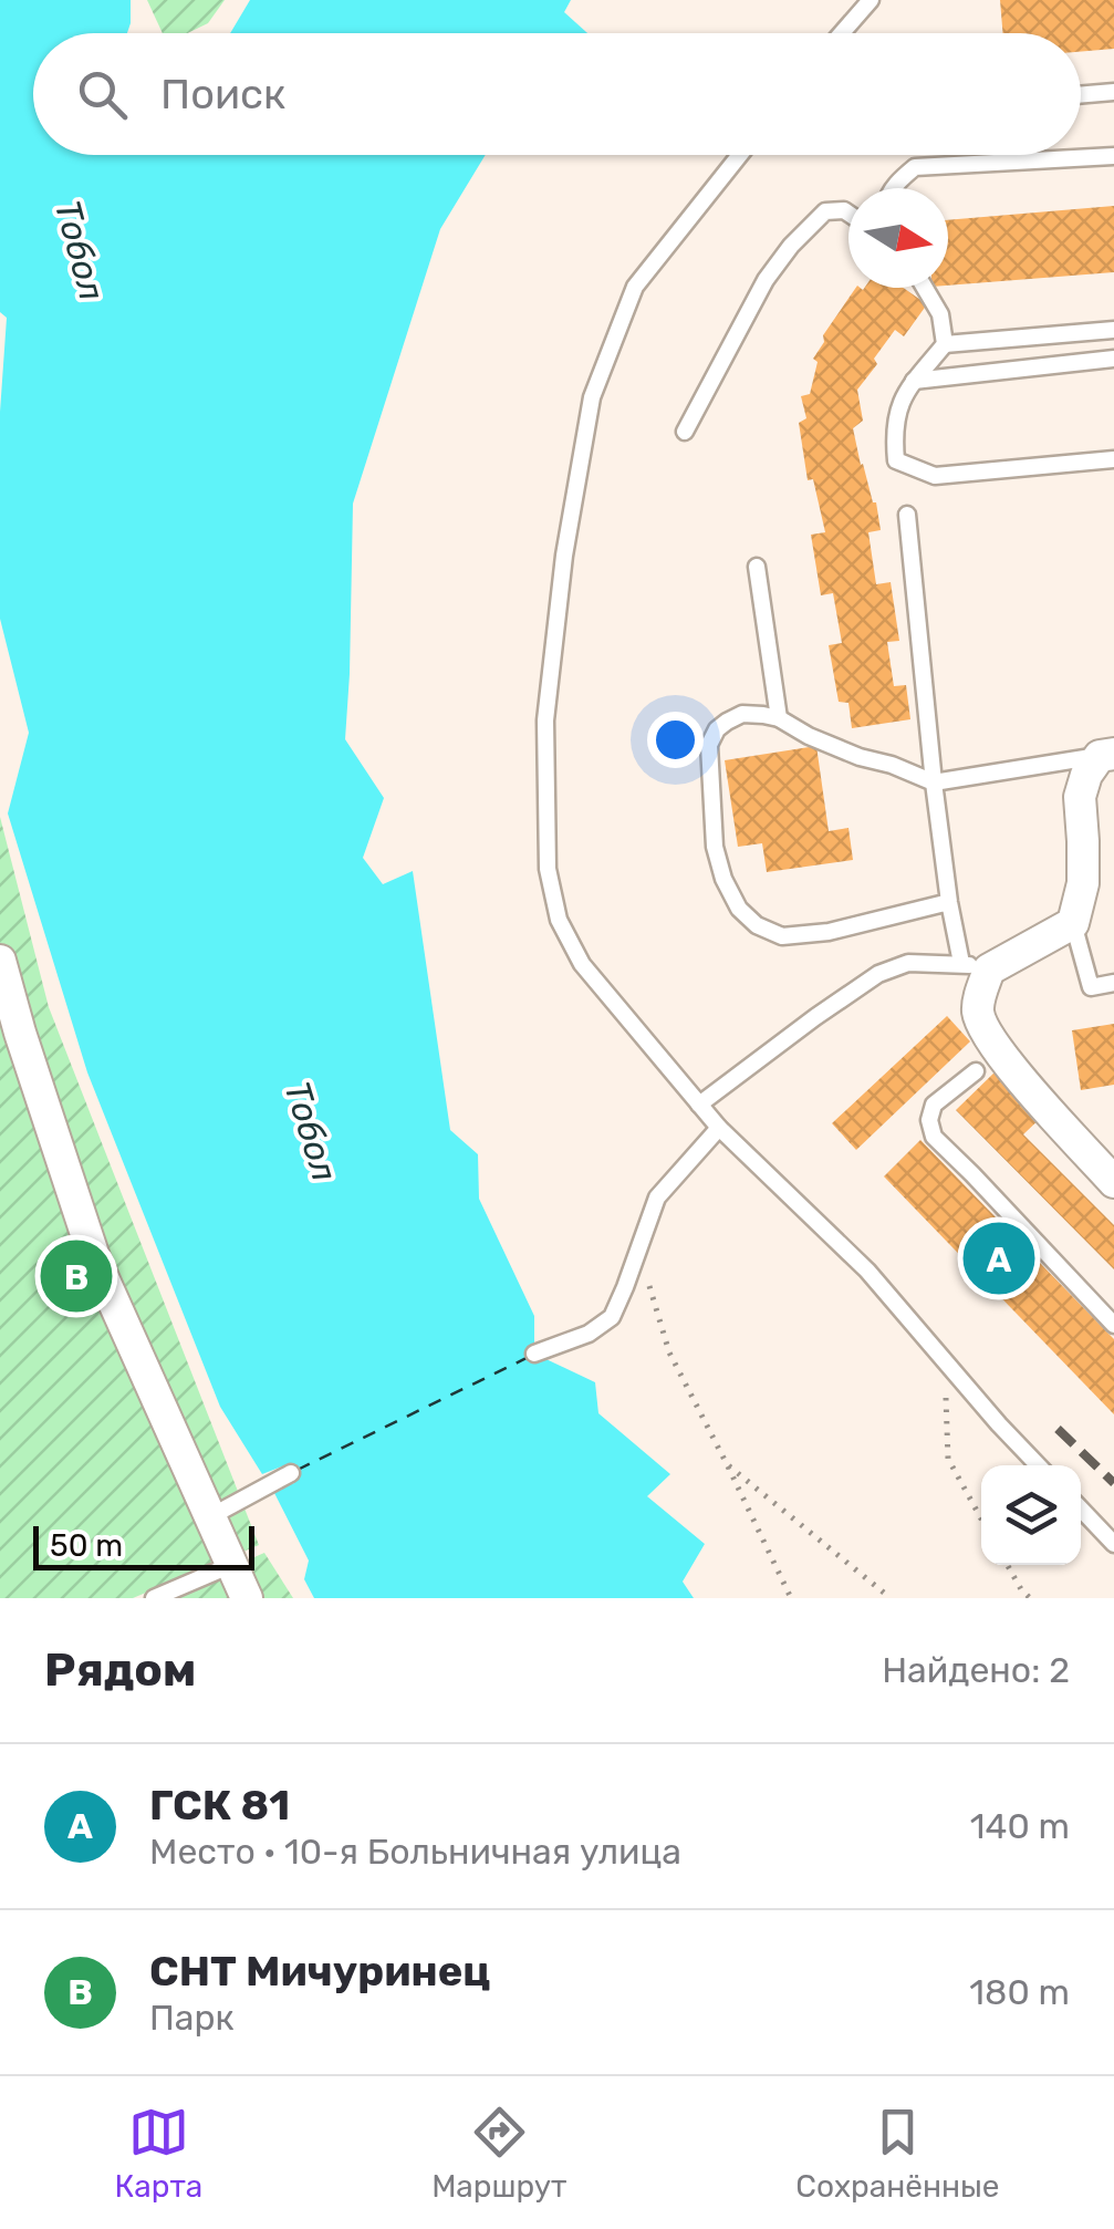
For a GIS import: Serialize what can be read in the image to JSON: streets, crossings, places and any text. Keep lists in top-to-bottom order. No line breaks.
{"water":["Тобол"],"scale_bar":"50 m","north":"right","page":{"search":"Поиск","pins":["A","B"],"scale":"50 m","heading":["Рядом","Найдено: 2"],"list":[{"mark":"A","name":"ГСК 81","note":"Место · 10-я Больничная улица","value":"140 m"},{"mark":"B","name":"СНТ Мичуринец","note":"Парк","value":"180 m"}],"nav":["Карта","Маршрут","Сохранённые"]}}
